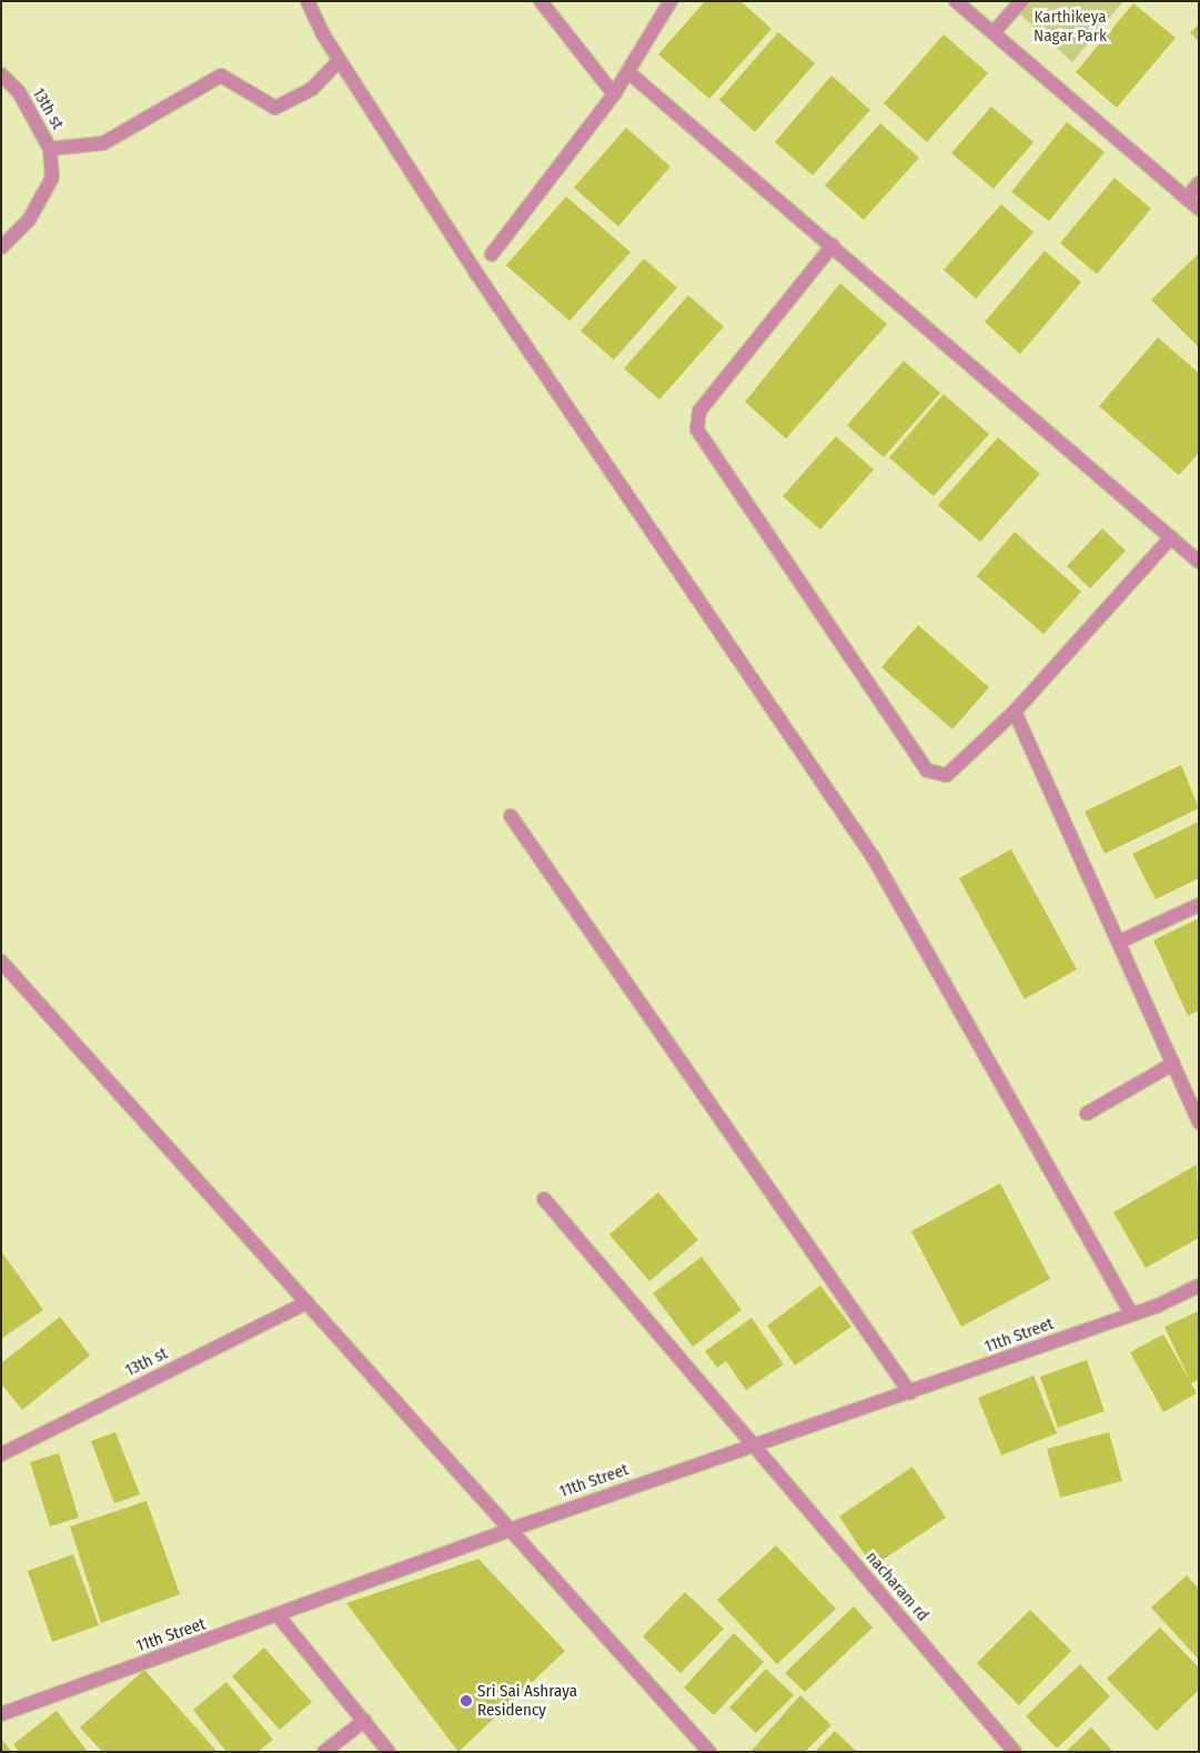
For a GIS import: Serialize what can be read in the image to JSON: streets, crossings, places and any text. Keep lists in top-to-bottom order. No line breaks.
{"streets":{"street":["13th st","11th Street","nacharam rd"]},"crossings":[["11th Street","nacharam rd"]],"parks":["Karthikeya Nagar Park"],"places":["Sri Sai Ashraya Residency"]}
